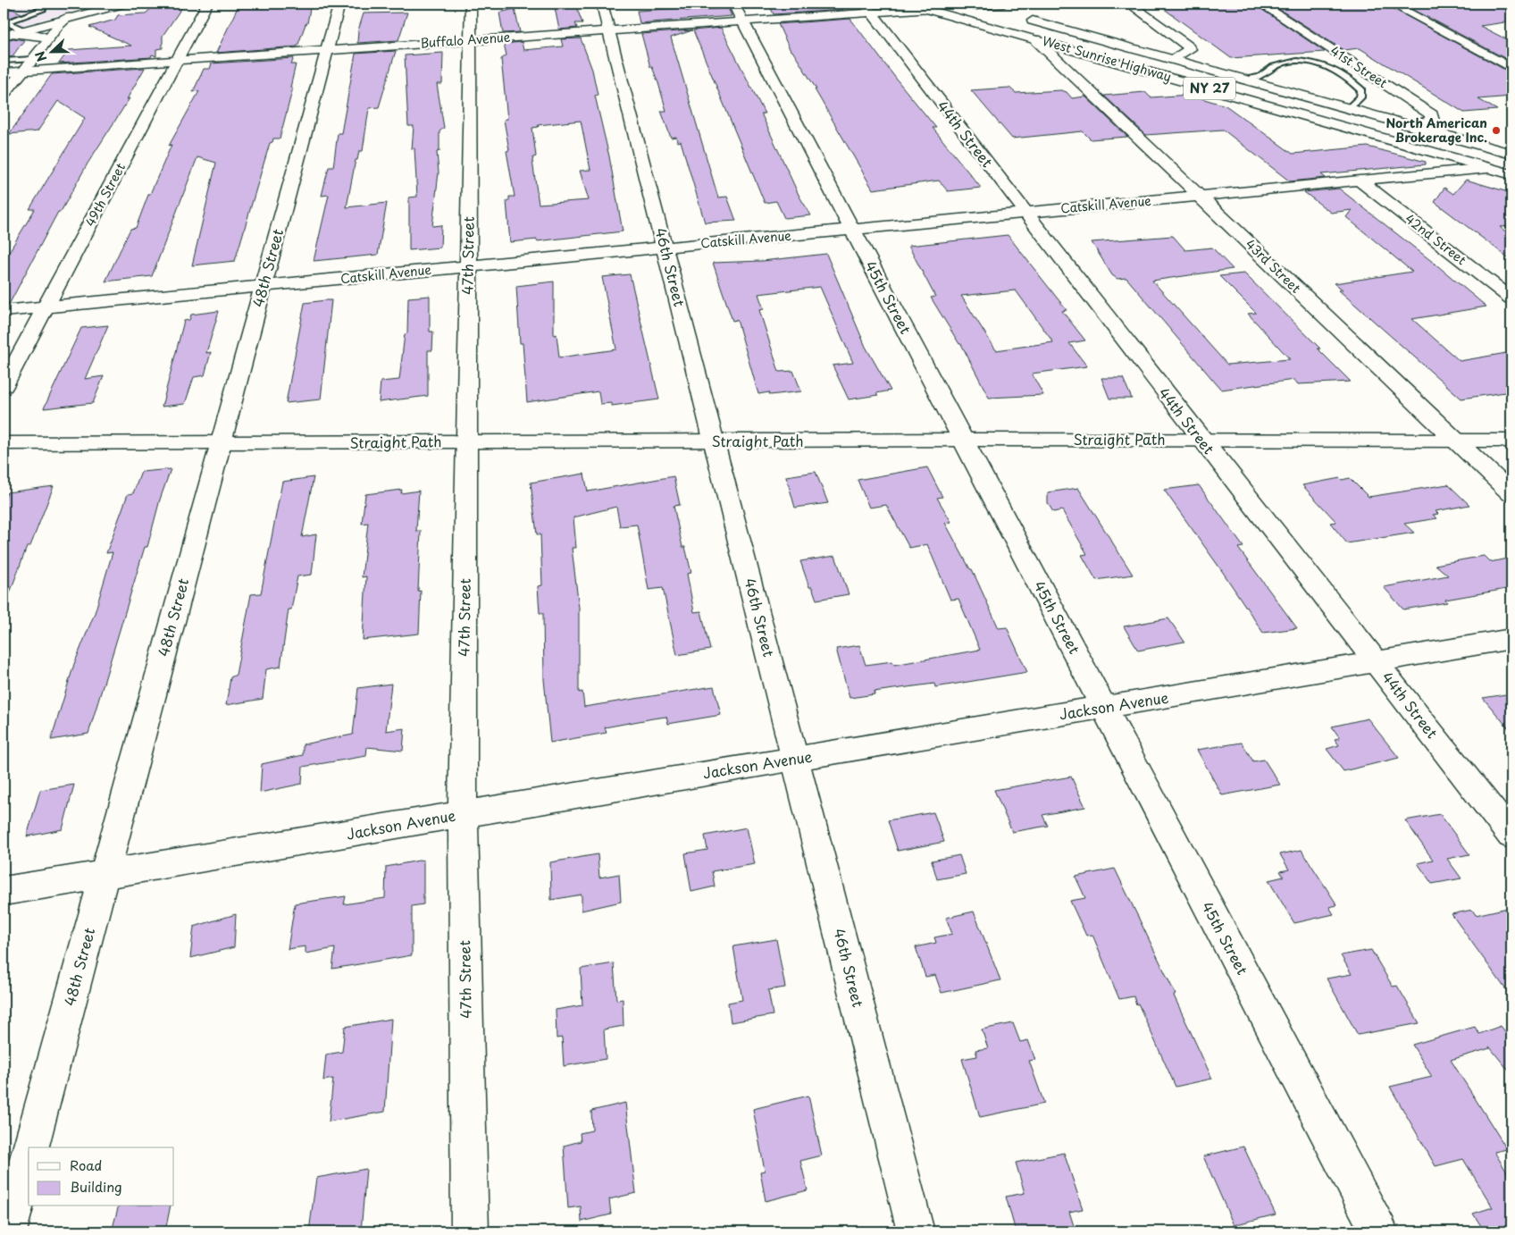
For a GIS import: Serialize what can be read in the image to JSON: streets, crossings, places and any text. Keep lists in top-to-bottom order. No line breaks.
{"streets":{"main road":["Buffalo Avenue","West Sunrise Highway","41st Street","NY 27","44th Street","49th Street","Catskill Avenue","42nd Street","47th Street","43rd Street","46th Street","48th Street","45th Street","Straight Path","Jackson Avenue"]},"crossings":[["Buffalo Avenue","West Sunrise Highway"],["Buffalo Avenue","44th Street"],["Buffalo Avenue","49th Street"],["Buffalo Avenue","47th Street"],["Buffalo Avenue","46th Street"],["Buffalo Avenue","48th Street"],["Buffalo Avenue","45th Street"],["West Sunrise Highway","41st Street"],["West Sunrise Highway","Catskill Avenue"],["West Sunrise Highway","43rd Street"],["44th Street","Catskill Avenue"],["44th Street","Straight Path"],["44th Street","Jackson Avenue"],["49th Street","Catskill Avenue"],["Catskill Avenue","42nd Street"],["Catskill Avenue","47th Street"],["Catskill Avenue","43rd Street"],["Catskill Avenue","46th Street"],["Catskill Avenue","48th Street"],["Catskill Avenue","45th Street"],["47th Street","Straight Path"],["47th Street","Jackson Avenue"],["43rd Street","Straight Path"],["46th Street","Straight Path"],["46th Street","Jackson Avenue"],["48th Street","Straight Path"],["48th Street","Jackson Avenue"],["45th Street","Straight Path"],["45th Street","Jackson Avenue"]],"places":["North American Brokerage Inc."],"legend":["Road","Building"],"north":"left"}
